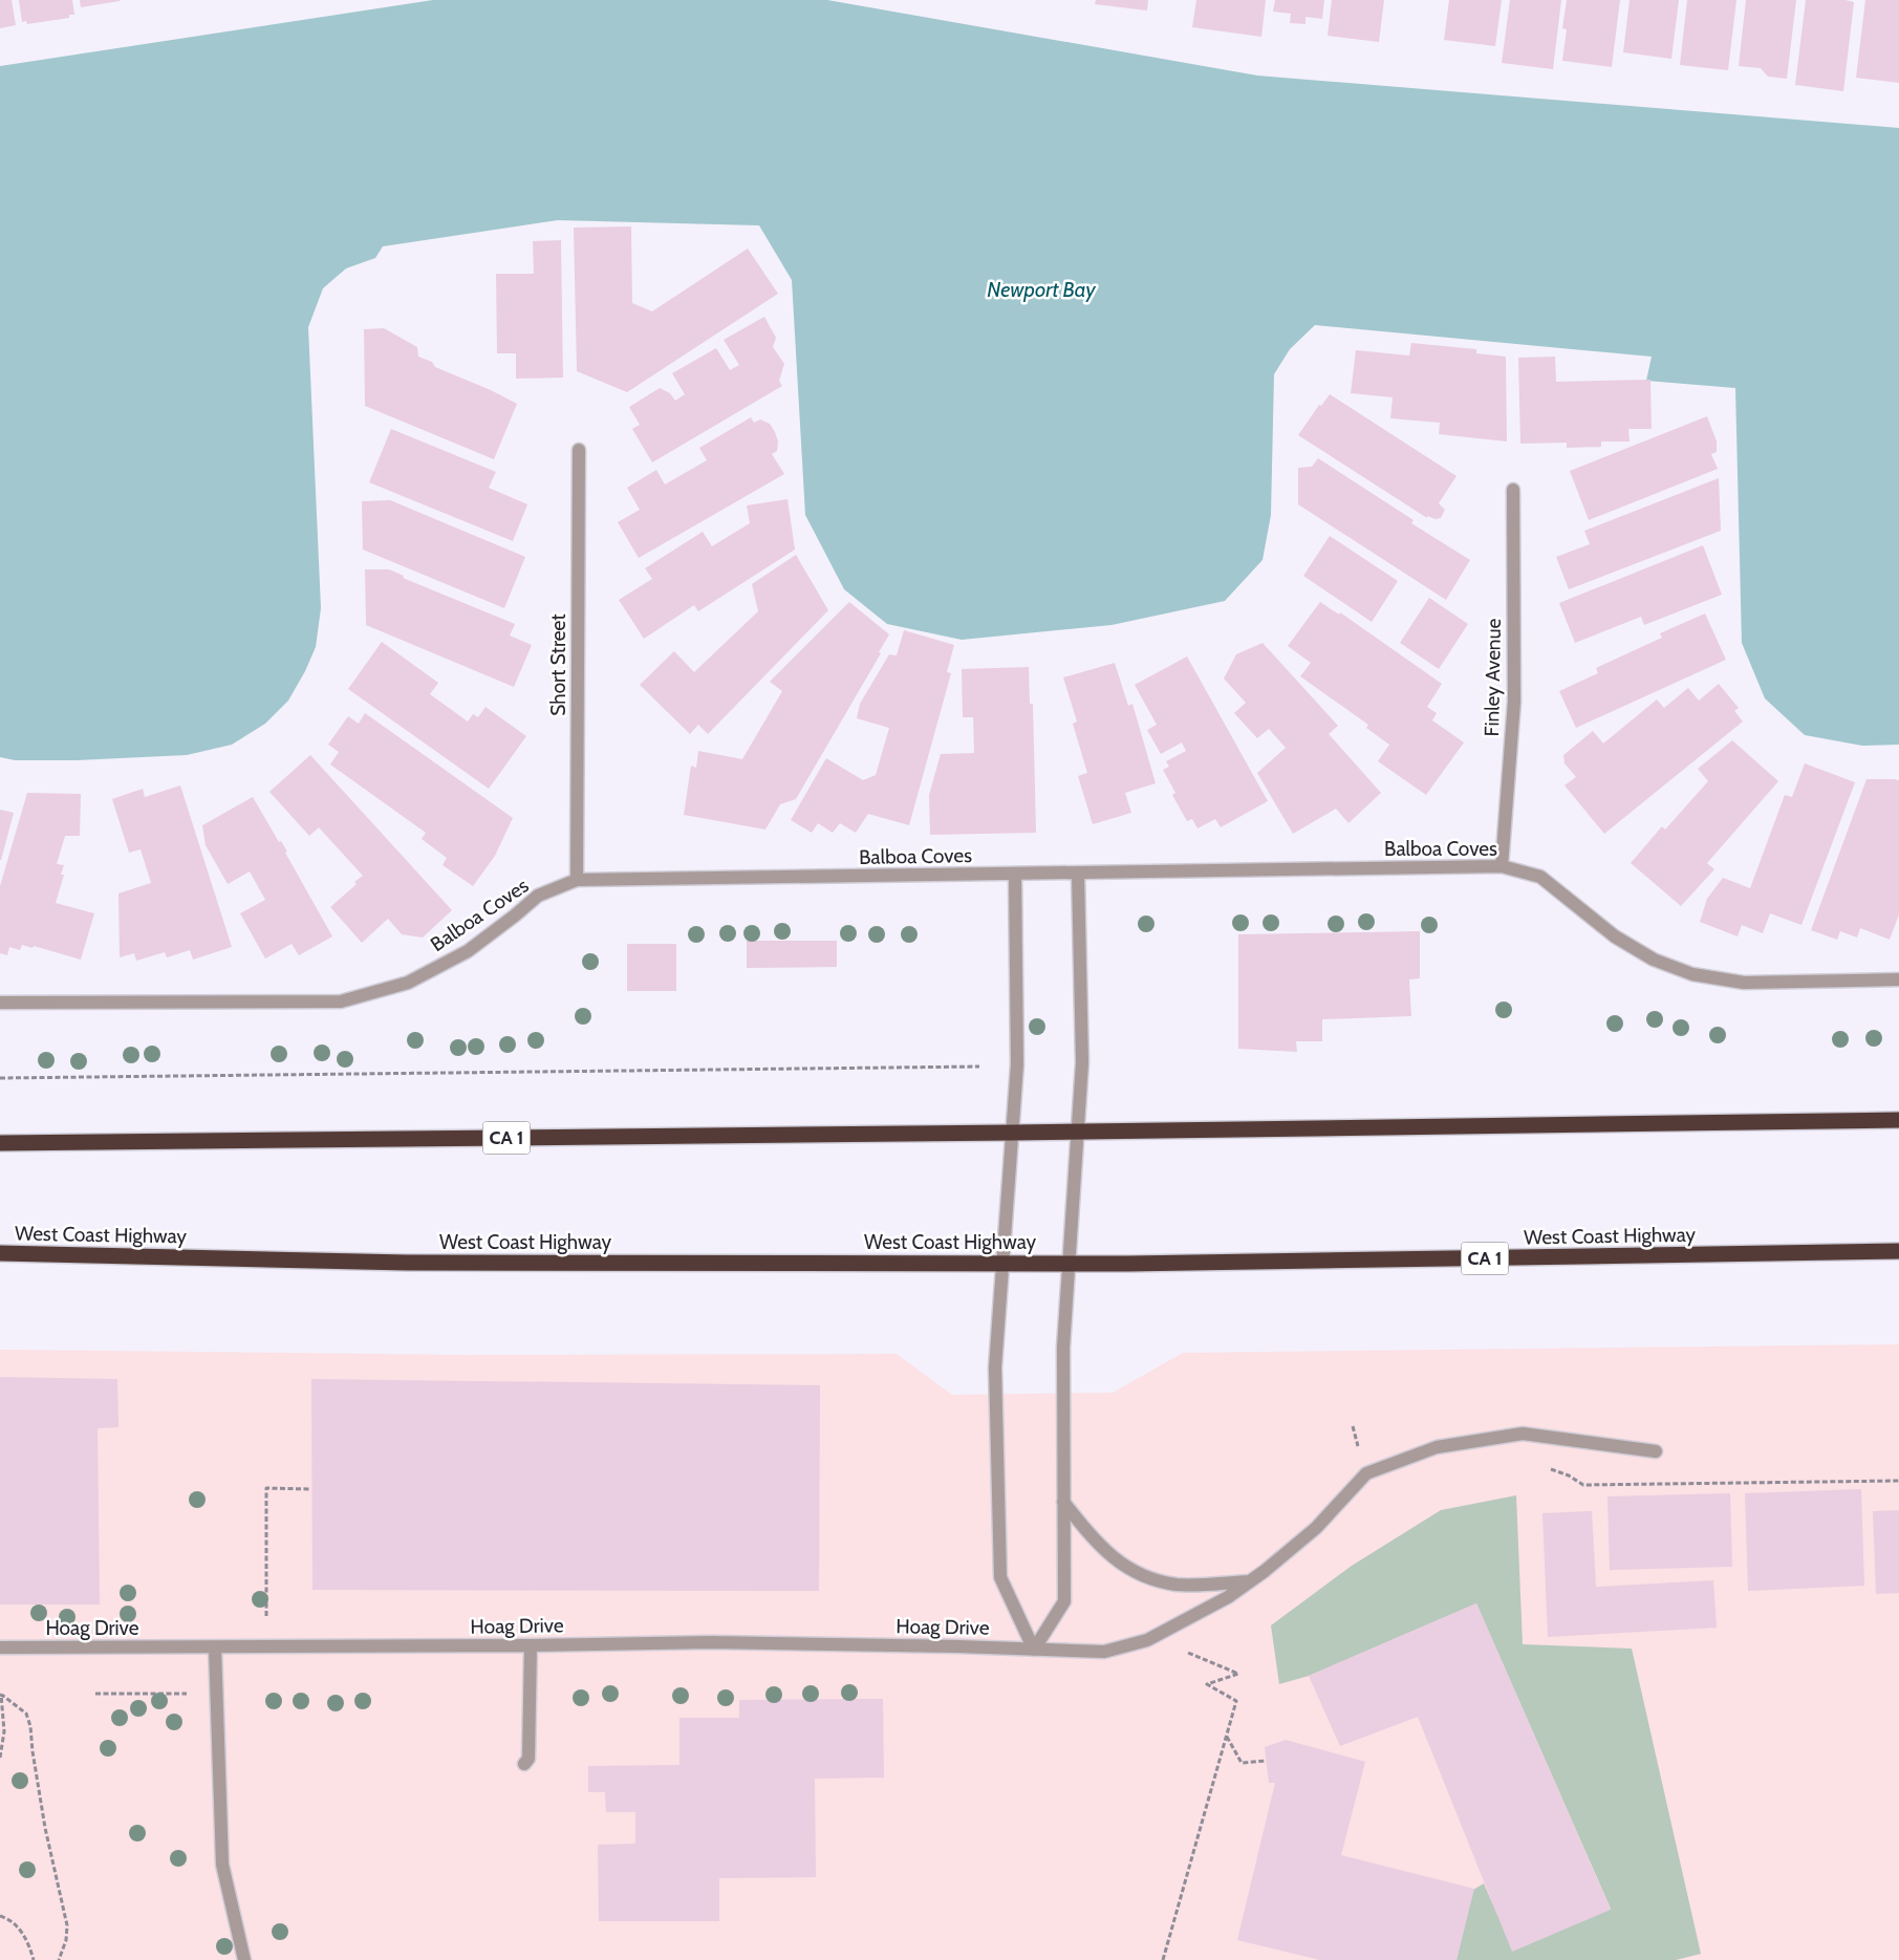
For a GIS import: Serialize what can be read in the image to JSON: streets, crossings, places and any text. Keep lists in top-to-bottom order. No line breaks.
{"streets":{"highway":["CA 1","West Coast Highway"],"street":["Short Street","Finley Avenue","Balboa Coves","Hoag Drive"]},"crossings":[["Short Street","Balboa Coves"],["Finley Avenue","Balboa Coves"],["CA 1","Hoag Drive"],["West Coast Highway","Hoag Drive"]],"water":["Newport Bay"]}
